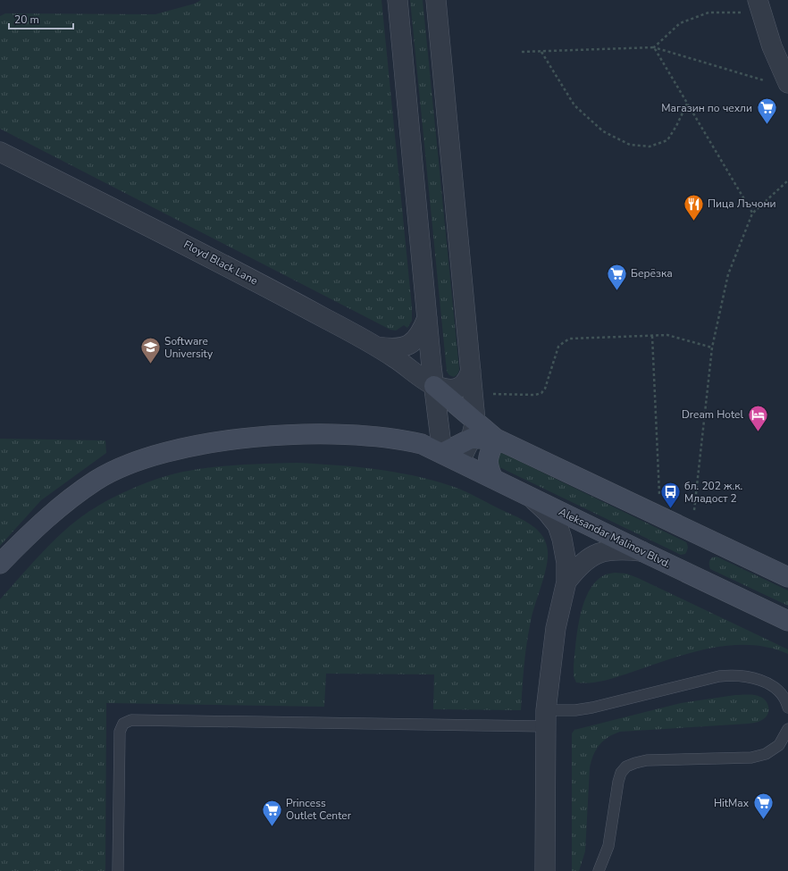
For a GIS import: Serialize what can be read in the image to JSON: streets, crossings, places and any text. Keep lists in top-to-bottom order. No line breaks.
{"streets":{"street":["Floyd Black Lane","Aleksandar Malinov Blvd."]},"places":{"supermarket":["Магазин по чехли","Берёзка","HitMax","Princess Outlet Center"],"restaurant":["Пица Лъчони"],"school or university":["Software University"],"hotel":["Dream Hotel"],"bus stop":["бл. 202 ж.к. Младост 2"]},"scale_bar":"20 m"}
